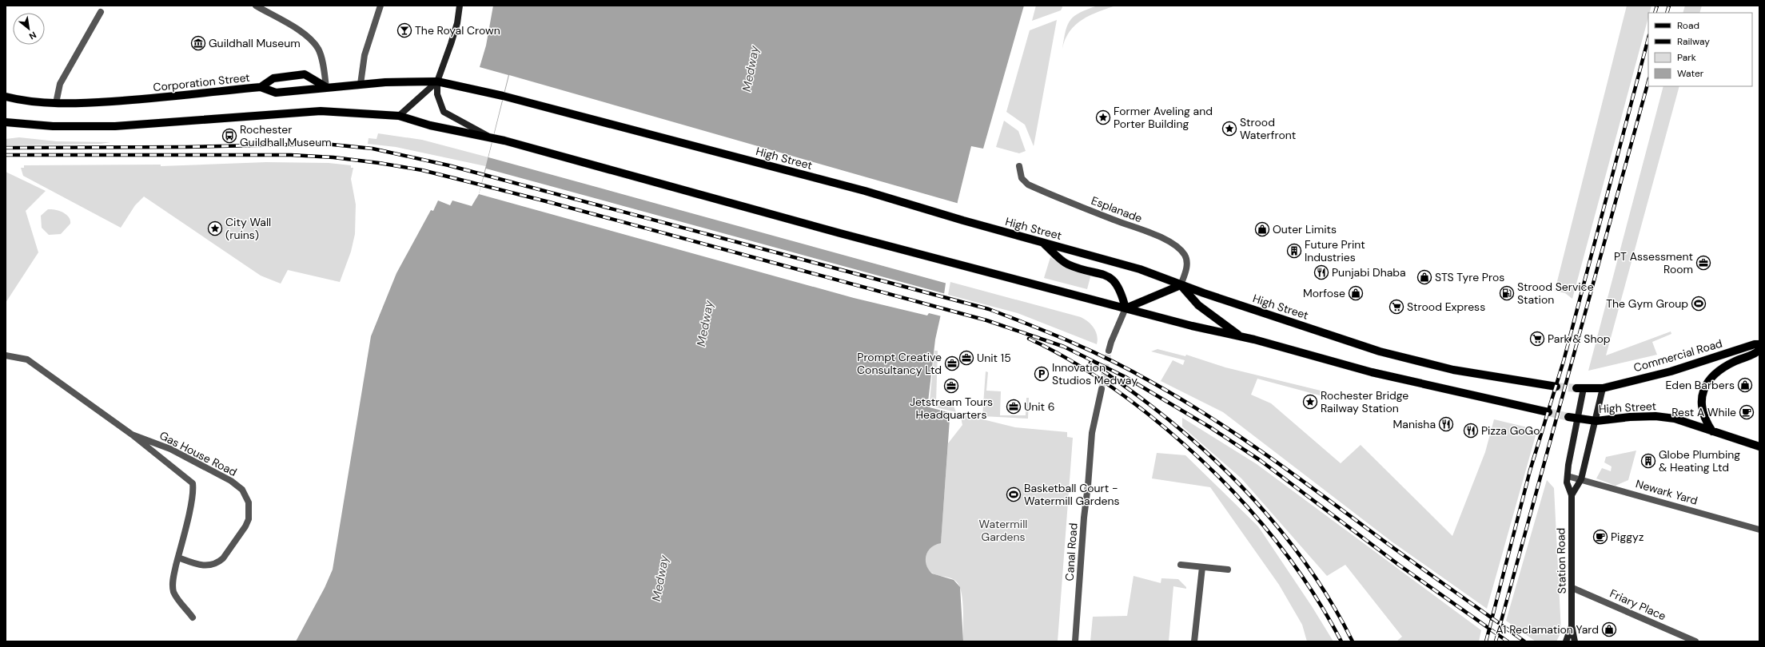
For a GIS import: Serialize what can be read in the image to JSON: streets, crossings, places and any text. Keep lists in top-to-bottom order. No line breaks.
{"streets":{"main road":["Corporation Street","High Street","Commercial Road","Station Road"],"street":["Esplanade","Gas House Road","Newark Yard","Canal Road","Friary Place"]},"crossings":[["Corporation Street","High Street"],["High Street","Esplanade"],["High Street","Commercial Road"],["High Street","Station Road"],["Commercial Road","Station Road"],["Newark Yard","Station Road"],["Station Road","Friary Place"]],"water":["Medway"],"parks":["Watermill Gardens"],"places":{"bar":["The Royal Crown"],"museum":["Guildhall Museum"],"place":["Former Aveling and Porter Building","Strood Waterfront","City Wall (ruins)","Rochester Bridge Railway Station"],"bus stop":["Rochester Guildhall Museum"],"shop":["Outer Limits","STS Tyre Pros","Morfose","Eden Barbers","A1 Reclamation Yard"],"building":["Future Print Industries","Globe Plumbing & Heating Ltd"],"office":["PT Assessment Room","Unit 15","Prompt Creative Consultancy Ltd","Jetstream Tours Headquarters","Unit 6"],"restaurant":["Punjabi Dhaba","Manisha","Pizza GoGo"],"fuel station":["Strood Service Station"],"sports":["The Gym Group","Basketball Court - Watermill Gardens"],"supermarket":["Strood Express","Park & Shop"],"parking":["Innovation Studios Medway"],"cafe":["Rest A While","Piggyz"]},"legend":["Road","Railway","Park","Water"],"north":"bottom right"}
